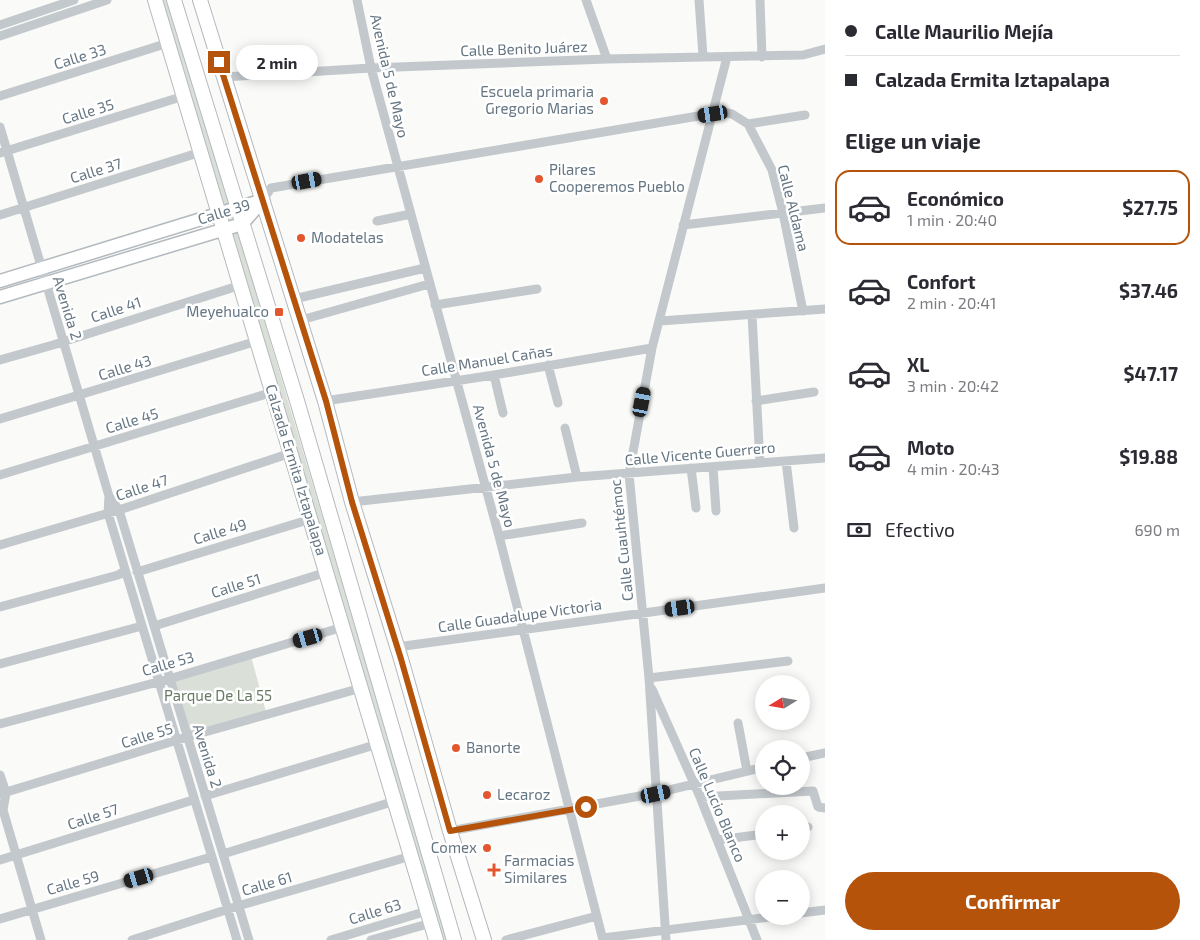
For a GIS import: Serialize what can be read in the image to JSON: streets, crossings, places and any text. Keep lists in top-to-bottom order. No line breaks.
{"streets":{"main road":["Calle 39","Calzada Ermita Iztapalapa"],"street":["Calle Benito Juárez","Calle 33","Avenida 5 de Mayo","Calle 35","Calle 37","Calle Aldama","Avenida 2","Calle 41","Calle Manuel Cañas","Calle 43","Calle 45","Calle Vicente Guerrero","Calle 47","Calle 49","Calle Cuauhtémoc","Calle 51","Calle Guadalupe Victoria","Calle 53","Calle 55","Calle Lucio Blanco","Calle 57","Calle 59","Calle 61","Calle 63"]},"crossings":[["Calle Benito Juárez","Avenida 5 de Mayo"],["Calle Benito Juárez","Calle Cuauhtémoc"],["Calle 33","Calzada Ermita Iztapalapa"],["Avenida 5 de Mayo","Calle Manuel Cañas"],["Avenida 5 de Mayo","Calle Vicente Guerrero"],["Avenida 5 de Mayo","Calle Guadalupe Victoria"],["Calle 35","Avenida 2"],["Calle 35","Calzada Ermita Iztapalapa"],["Calle 37","Avenida 2"],["Calle 37","Calzada Ermita Iztapalapa"],["Calle 39","Avenida 2"],["Calle 39","Calzada Ermita Iztapalapa"],["Avenida 2","Calle 41"],["Avenida 2","Calle 43"],["Avenida 2","Calle 45"],["Avenida 2","Calle 47"],["Avenida 2","Calle 49"],["Avenida 2","Calle 51"],["Avenida 2","Calle 53"],["Avenida 2","Calle 55"],["Avenida 2","Calle 57"],["Avenida 2","Calle 59"],["Avenida 2","Calle 61"],["Calle 41","Calzada Ermita Iztapalapa"],["Calle Manuel Cañas","Calle Cuauhtémoc"],["Calle 43","Calzada Ermita Iztapalapa"],["Calle 45","Calzada Ermita Iztapalapa"],["Calle Vicente Guerrero","Calle Cuauhtémoc"],["Calzada Ermita Iztapalapa","Calle 47"],["Calzada Ermita Iztapalapa","Calle 49"],["Calzada Ermita Iztapalapa","Calle 51"],["Calzada Ermita Iztapalapa","Calle 53"],["Calzada Ermita Iztapalapa","Calle 55"],["Calzada Ermita Iztapalapa","Calle 61"],["Calzada Ermita Iztapalapa","Calle 63"],["Calle Cuauhtémoc","Calle Guadalupe Victoria"],["Calle Cuauhtémoc","Calle Lucio Blanco"]],"parks":["Parque De La 55"],"places":{"other":["Escuela primaria Gregorio Marias","Pilares Cooperemos Pueblo","Modatelas","Banorte","Lecaroz","Comex"],"transit":["Meyehualco"],"health":["Farmacias Similares"]},"north":"left","page":{"banner":["Calle Maurilio Mejía","Calzada Ermita Iztapalapa"],"bubble":"2 min","heading":"Elige un viaje","list":[{"name":"Económico","note":"1 min · 20:40","value":"$27.75"},{"name":"Confort","note":"2 min · 20:41","value":"$37.46"},{"name":"XL","note":"3 min · 20:42","value":"$47.17"},{"name":"Moto","note":"4 min · 20:43","value":"$19.88"}],"pay":["Efectivo","690 m"],"map_buttons":["+","−"],"buttons":"Confirmar"}}
